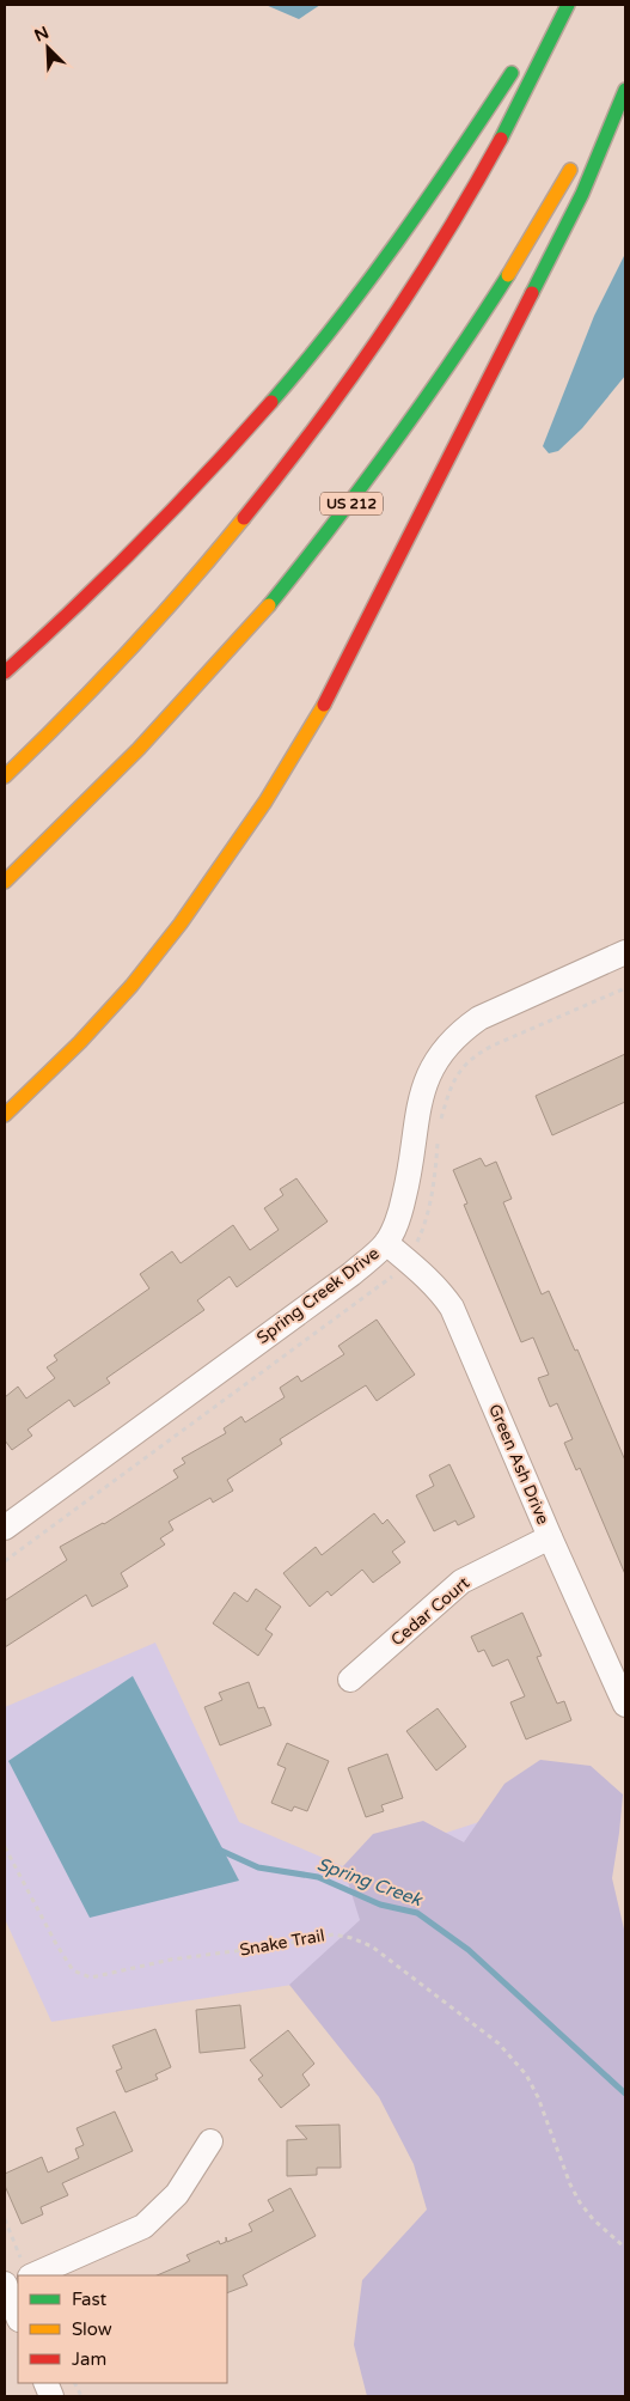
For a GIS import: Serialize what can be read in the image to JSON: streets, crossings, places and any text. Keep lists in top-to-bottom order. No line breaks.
{"streets":{"highway":["US 212"],"street":["Spring Creek Drive","Green Ash Drive","Cedar Court"],"path":["Snake Trail"]},"crossings":[["Spring Creek Drive","Green Ash Drive"],["Green Ash Drive","Cedar Court"]],"water":["Spring Creek"],"legend":["Fast","Slow","Jam"],"north":"top left"}
